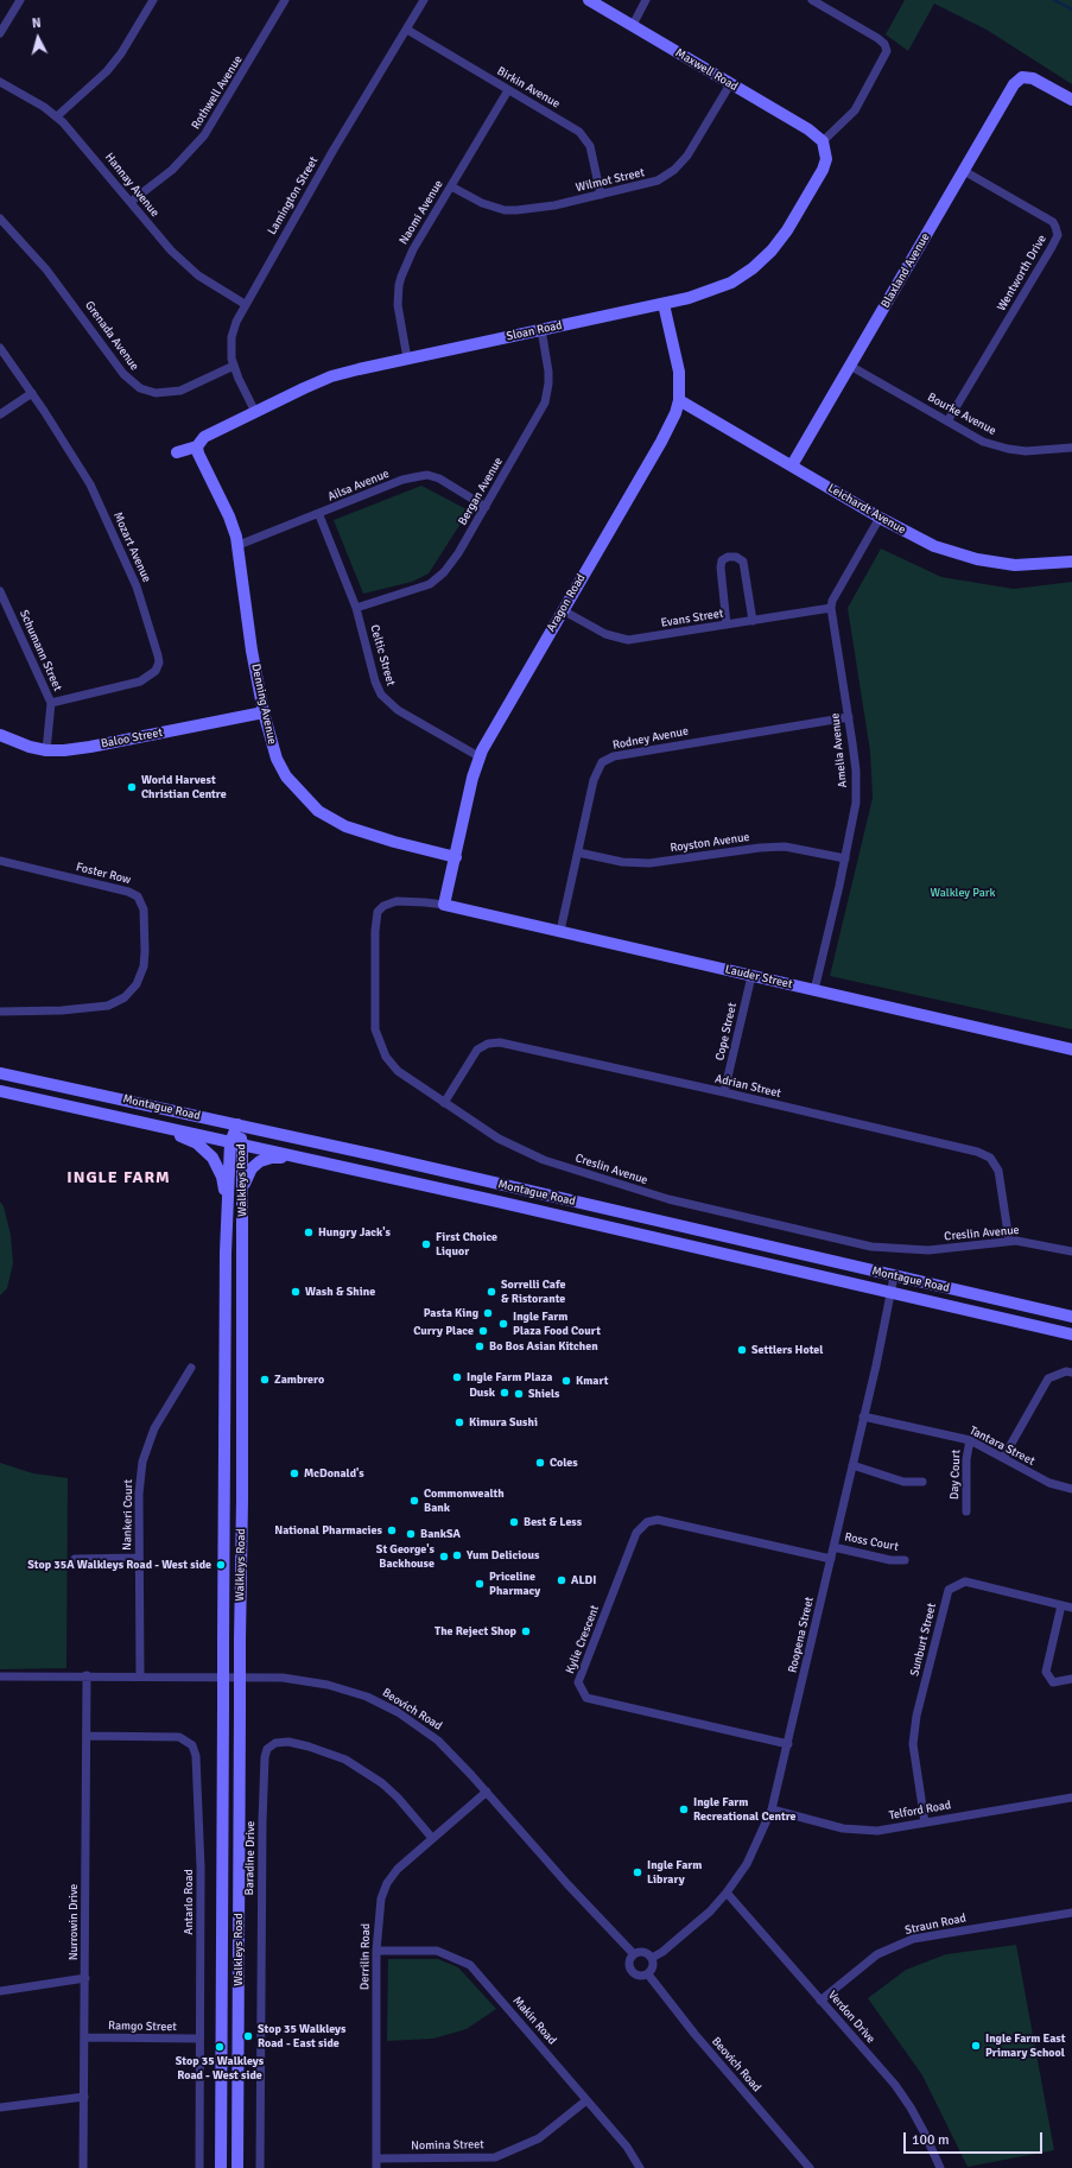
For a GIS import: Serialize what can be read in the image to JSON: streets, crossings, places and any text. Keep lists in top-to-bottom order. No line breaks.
{"streets":{"main road":["Maxwell Road","Blaxland Avenue","Sloan Road","Leichardt Avenue","Aragon Road","Denning Avenue","Baloo Street","Lauder Street","Montague Road","Walkleys Road"],"street":["Birkin Avenue","Rothwell Avenue","Wilmot Street","Hannay Avenue","Lamington Street","Naomi Avenue","Wentworth Drive","Grenada Avenue","Bourke Avenue","Ailsa Avenue","Bergan Avenue","Mozart Avenue","Evans Street","Schumann Street","Celtic Street","Rodney Avenue","Amelia Avenue","Royston Avenue","Foster Row","Cope Street","Adrian Street","Creslin Avenue","Tantara Street","Day Court","Nankeri Court","Ross Court","Roopena Street","Kylie Crescent","Sunburt Street","Beovich Road","Telford Road","Baradine Drive","Antarlo Road","Nurrowin Drive","Straun Road","Derrilin Road","Verdon Drive","Makin Road","Ramgo Street","Nomina Street"]},"crossings":[["Maxwell Road","Wilmot Street"],["Maxwell Road","Sloan Road"],["Birkin Avenue","Wilmot Street"],["Birkin Avenue","Lamington Street"],["Birkin Avenue","Naomi Avenue"],["Rothwell Avenue","Hannay Avenue"],["Wilmot Street","Naomi Avenue"],["Hannay Avenue","Lamington Street"],["Lamington Street","Sloan Road"],["Lamington Street","Grenada Avenue"],["Naomi Avenue","Sloan Road"],["Blaxland Avenue","Wentworth Drive"],["Blaxland Avenue","Bourke Avenue"],["Blaxland Avenue","Leichardt Avenue"],["Wentworth Drive","Bourke Avenue"],["Sloan Road","Bergan Avenue"],["Sloan Road","Aragon Road"],["Sloan Road","Denning Avenue"],["Ailsa Avenue","Bergan Avenue"],["Ailsa Avenue","Celtic Street"],["Ailsa Avenue","Denning Avenue"],["Bergan Avenue","Celtic Street"],["Leichardt Avenue","Aragon Road"],["Mozart Avenue","Schumann Street"],["Aragon Road","Evans Street"],["Aragon Road","Celtic Street"],["Aragon Road","Denning Avenue"],["Aragon Road","Lauder Street"],["Aragon Road","Creslin Avenue"],["Evans Street","Amelia Avenue"],["Schumann Street","Baloo Street"],["Denning Avenue","Baloo Street"],["Rodney Avenue","Amelia Avenue"],["Rodney Avenue","Royston Avenue"],["Rodney Avenue","Lauder Street"],["Amelia Avenue","Royston Avenue"],["Amelia Avenue","Lauder Street"],["Lauder Street","Cope Street"],["Lauder Street","Creslin Avenue"],["Cope Street","Adrian Street"],["Adrian Street","Creslin Avenue"],["Montague Road","Walkleys Road"],["Montague Road","Roopena Street"],["Tantara Street","Day Court"],["Tantara Street","Roopena Street"],["Nankeri Court","Beovich Road"],["Ross Court","Roopena Street"],["Roopena Street","Kylie Crescent"],["Roopena Street","Beovich Road"],["Roopena Street","Telford Road"],["Roopena Street","Verdon Drive"],["Sunburt Street","Telford Road"],["Beovich Road","Nurrowin Drive"],["Beovich Road","Derrilin Road"],["Baradine Drive","Derrilin Road"],["Antarlo Road","Nurrowin Drive"],["Antarlo Road","Ramgo Street"],["Nurrowin Drive","Ramgo Street"],["Straun Road","Verdon Drive"],["Derrilin Road","Makin Road"],["Derrilin Road","Nomina Street"],["Makin Road","Nomina Street"]],"districts":["INGLE FARM"],"parks":["Walkley Park"],"places":["World Harvest Christian Centre","Hungry Jack's","First Choice Liquor","Wash & Shine","Sorrelli Cafe & Ristorante","Pasta King","Ingle Farm Plaza Food Court","Curry Place","Bo Bos Asian Kitchen","Settlers Hotel","Ingle Farm Plaza","Zambrero","Kmart","Dusk","Shiels","Kimura Sushi","Coles","McDonald's","Commonwealth Bank","Best & Less","National Pharmacies","BankSA","Yum Delicious","St George's Backhouse","Stop 35A Walkleys Road - West side","ALDI","Priceline Pharmacy","The Reject Shop","Ingle Farm Recreational Centre","Ingle Farm Library","Stop 35 Walkleys Road - East side","Ingle Farm East Primary School","Stop 35 Walkleys Road - West side"],"scale_bar":"100 m","north":"top"}
